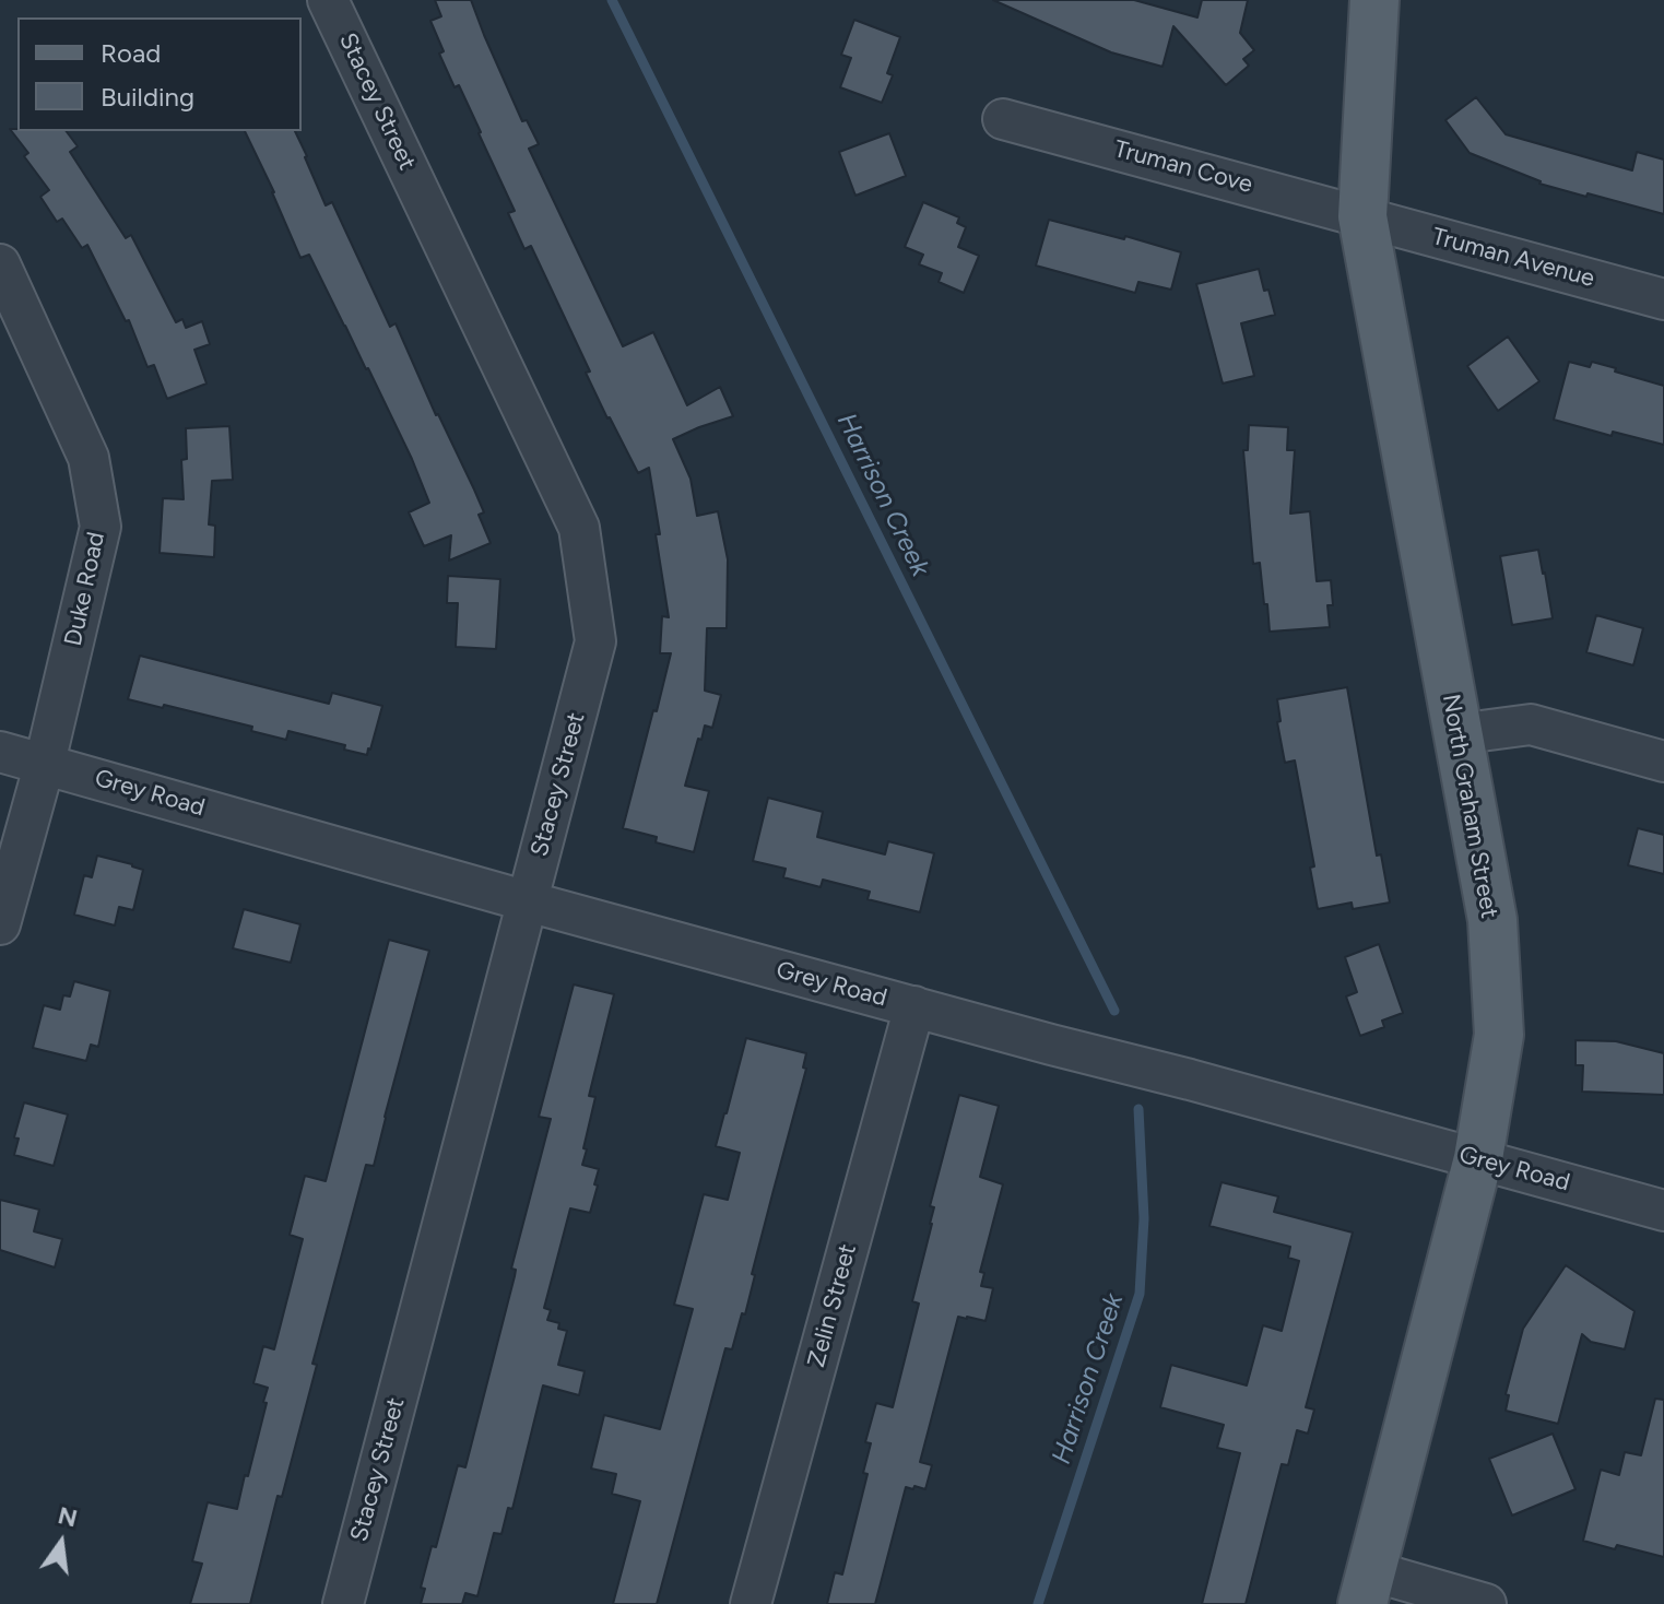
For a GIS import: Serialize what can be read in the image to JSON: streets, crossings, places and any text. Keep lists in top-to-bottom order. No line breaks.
{"streets":{"main road":["North Graham Street"],"street":["Stacey Street","Truman Cove","Truman Avenue","Duke Road","Grey Road","Zelin Street"]},"crossings":[["Stacey Street","Grey Road"],["Truman Cove","Truman Avenue"],["Truman Cove","North Graham Street"],["Truman Avenue","North Graham Street"],["Duke Road","Grey Road"],["Grey Road","North Graham Street"],["Grey Road","Zelin Street"]],"water":["Harrison Creek"],"legend":["Road","Building"],"north":"top"}
